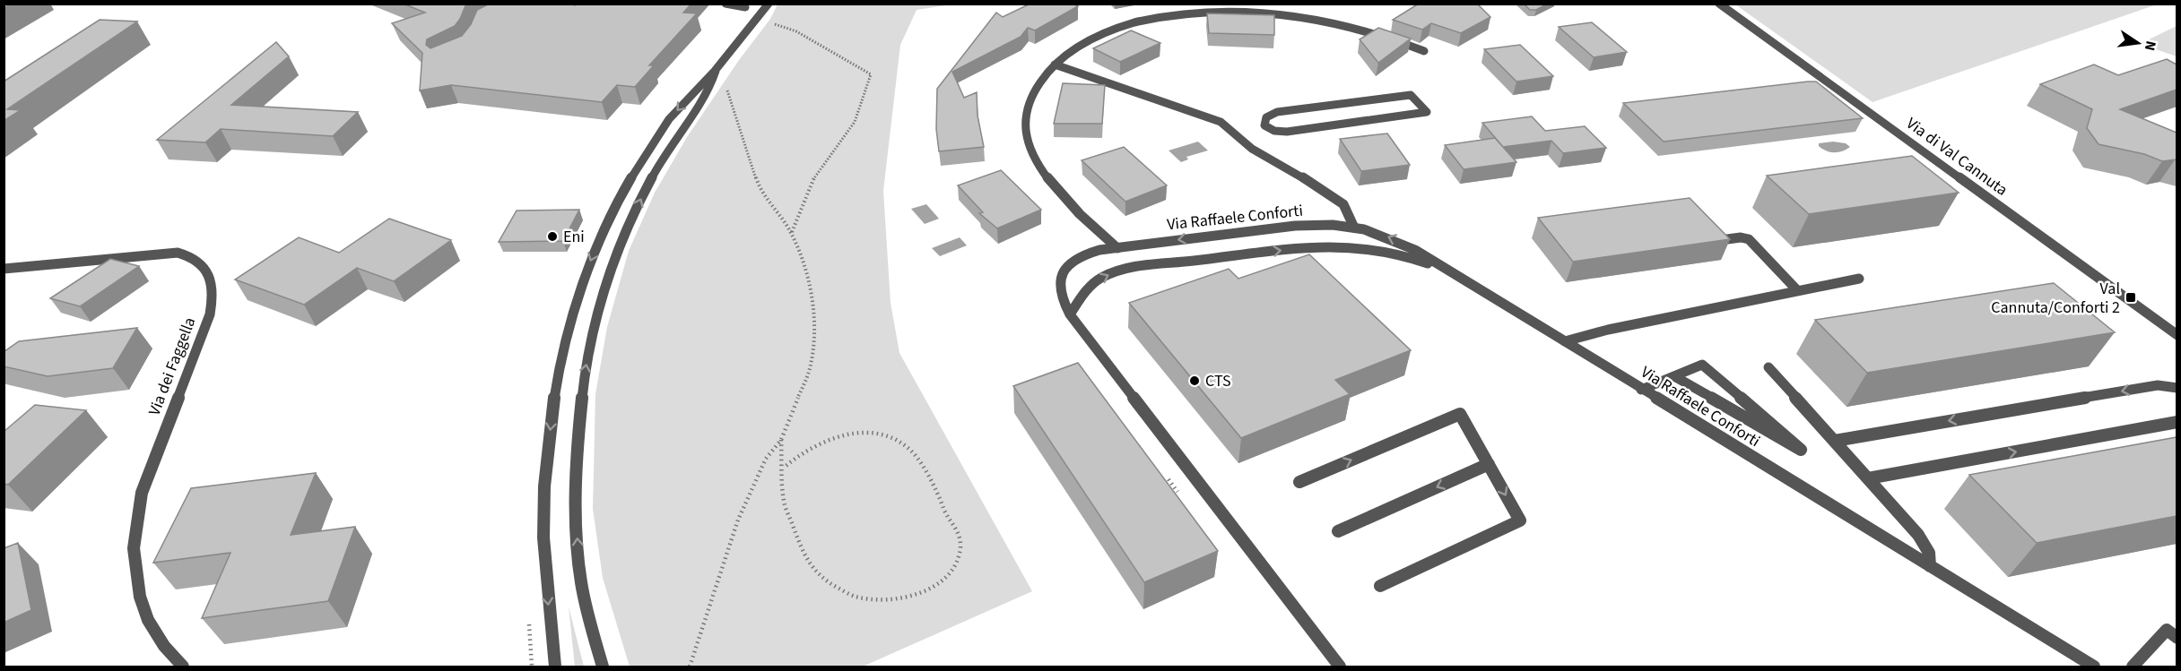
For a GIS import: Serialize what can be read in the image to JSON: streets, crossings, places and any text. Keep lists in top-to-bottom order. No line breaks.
{"streets":{"street":["Via di Val Cannuta","Via Raffaele Conforti","Via dei Faggella"]},"places":{"other":["Eni","CTS"],"transit":["Val Cannuta/Conforti 2"]},"north":"right"}
